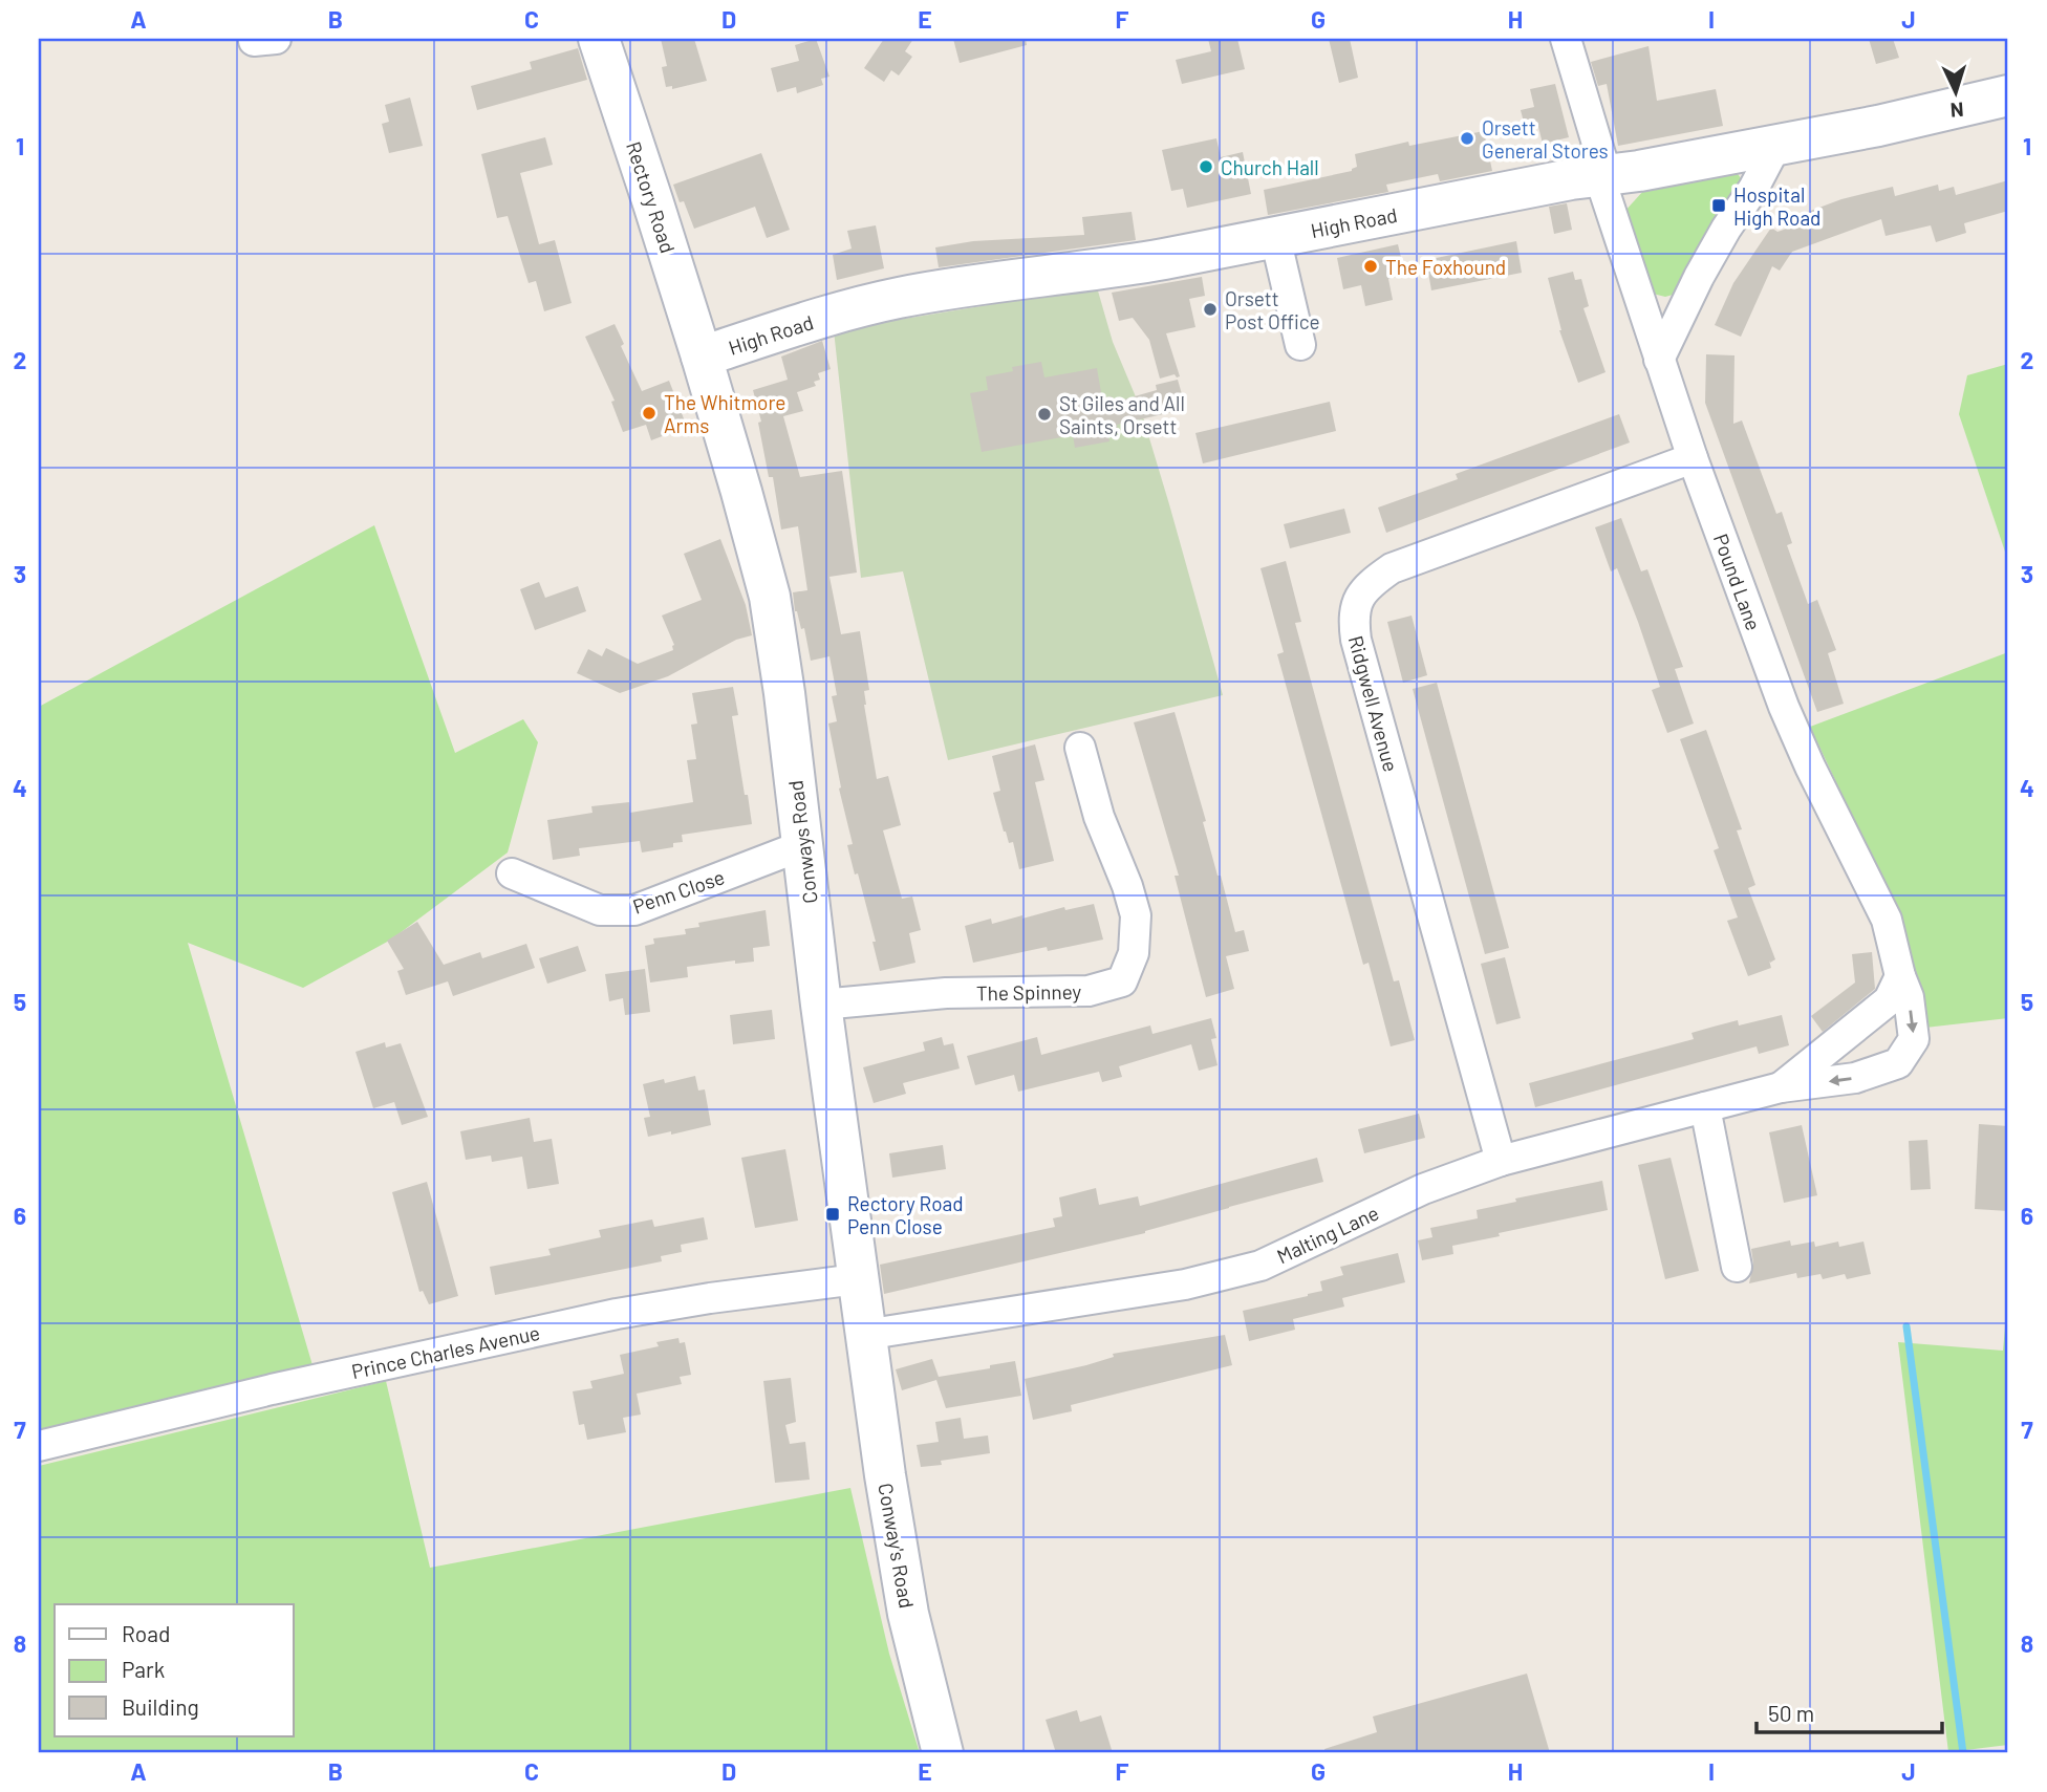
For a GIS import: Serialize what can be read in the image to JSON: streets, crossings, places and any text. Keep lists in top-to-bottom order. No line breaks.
{"streets":{"main road":["Rectory Road","High Road","Conways Road","Conway's Road"],"street":["Pound Lane","Ridgwell Avenue","Penn Close","The Spinney","Malting Lane","Prince Charles Avenue"]},"crossings":[["Rectory Road","High Road"],["Rectory Road","Conways Road"],["High Road","Pound Lane"],["High Road","Conways Road"],["Pound Lane","Ridgwell Avenue"],["Pound Lane","Malting Lane"],["Ridgwell Avenue","Malting Lane"],["Conways Road","Penn Close"],["Conways Road","The Spinney"],["Conways Road","Malting Lane"],["Conways Road","Prince Charles Avenue"],["Conways Road","Conway's Road"],["Malting Lane","Conway's Road"]],"places":{"other":["Orsett General Stores","Church Hall","The Foxhound","Orsett Post Office","The Whitmore Arms","St Giles and All Saints, Orsett"],"transit":["Hospital High Road","Rectory Road Penn Close"]},"legend":["Road","Park","Building"],"scale_bar":"50 m","north":"bottom","grid":{"columns":["A","B","C","D","E","F","G","H","I","J"],"rows":["1","2","3","4","5","6","7","8"]}}
